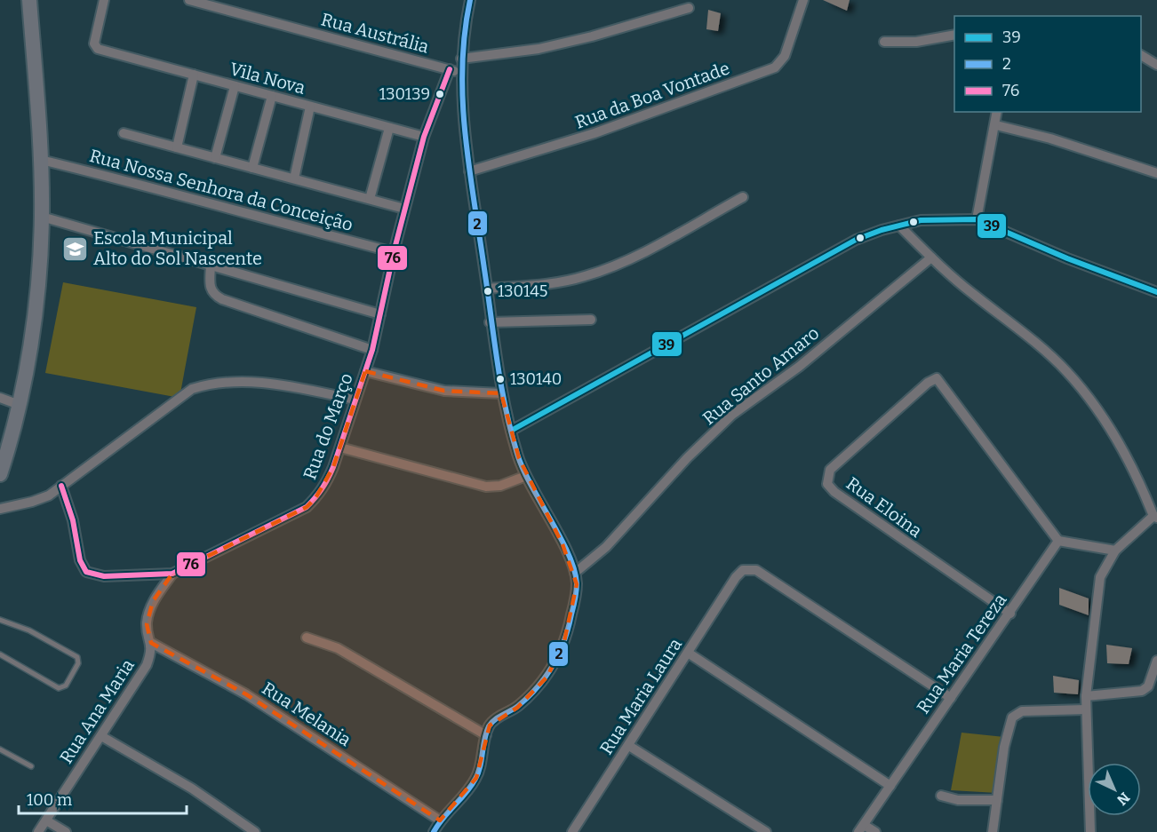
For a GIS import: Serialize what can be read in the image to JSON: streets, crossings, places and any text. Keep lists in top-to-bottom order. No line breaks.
{"streets":{"street":["Rua Austrália","Vila Nova","Rua da Boa Vontade","Rua Nossa Senhora da Conceição","Rua Santo Amaro","Rua do Março","Rua Eloina","Rua Maria Tereza","Rua Maria Laura","Rua Ana Maria","Rua Melania"]},"crossings":[["Rua Austrália","Rua do Março"],["Vila Nova","Rua do Março"],["Rua Nossa Senhora da Conceição","Rua do Março"],["Rua do Março","Rua Ana Maria"],["Rua Eloina","Rua Maria Tereza"],["Rua Maria Tereza","Rua Maria Laura"],["Rua Ana Maria","Rua Melania"]],"places":{"other":["130139","130145","130140"],"school or university":["Escola Municipal Alto do Sol Nascente"]},"lines":["transit line 2","transit line 76","transit line 39"],"legend":["39","2","76"],"scale_bar":"100 m","north":"bottom right"}
